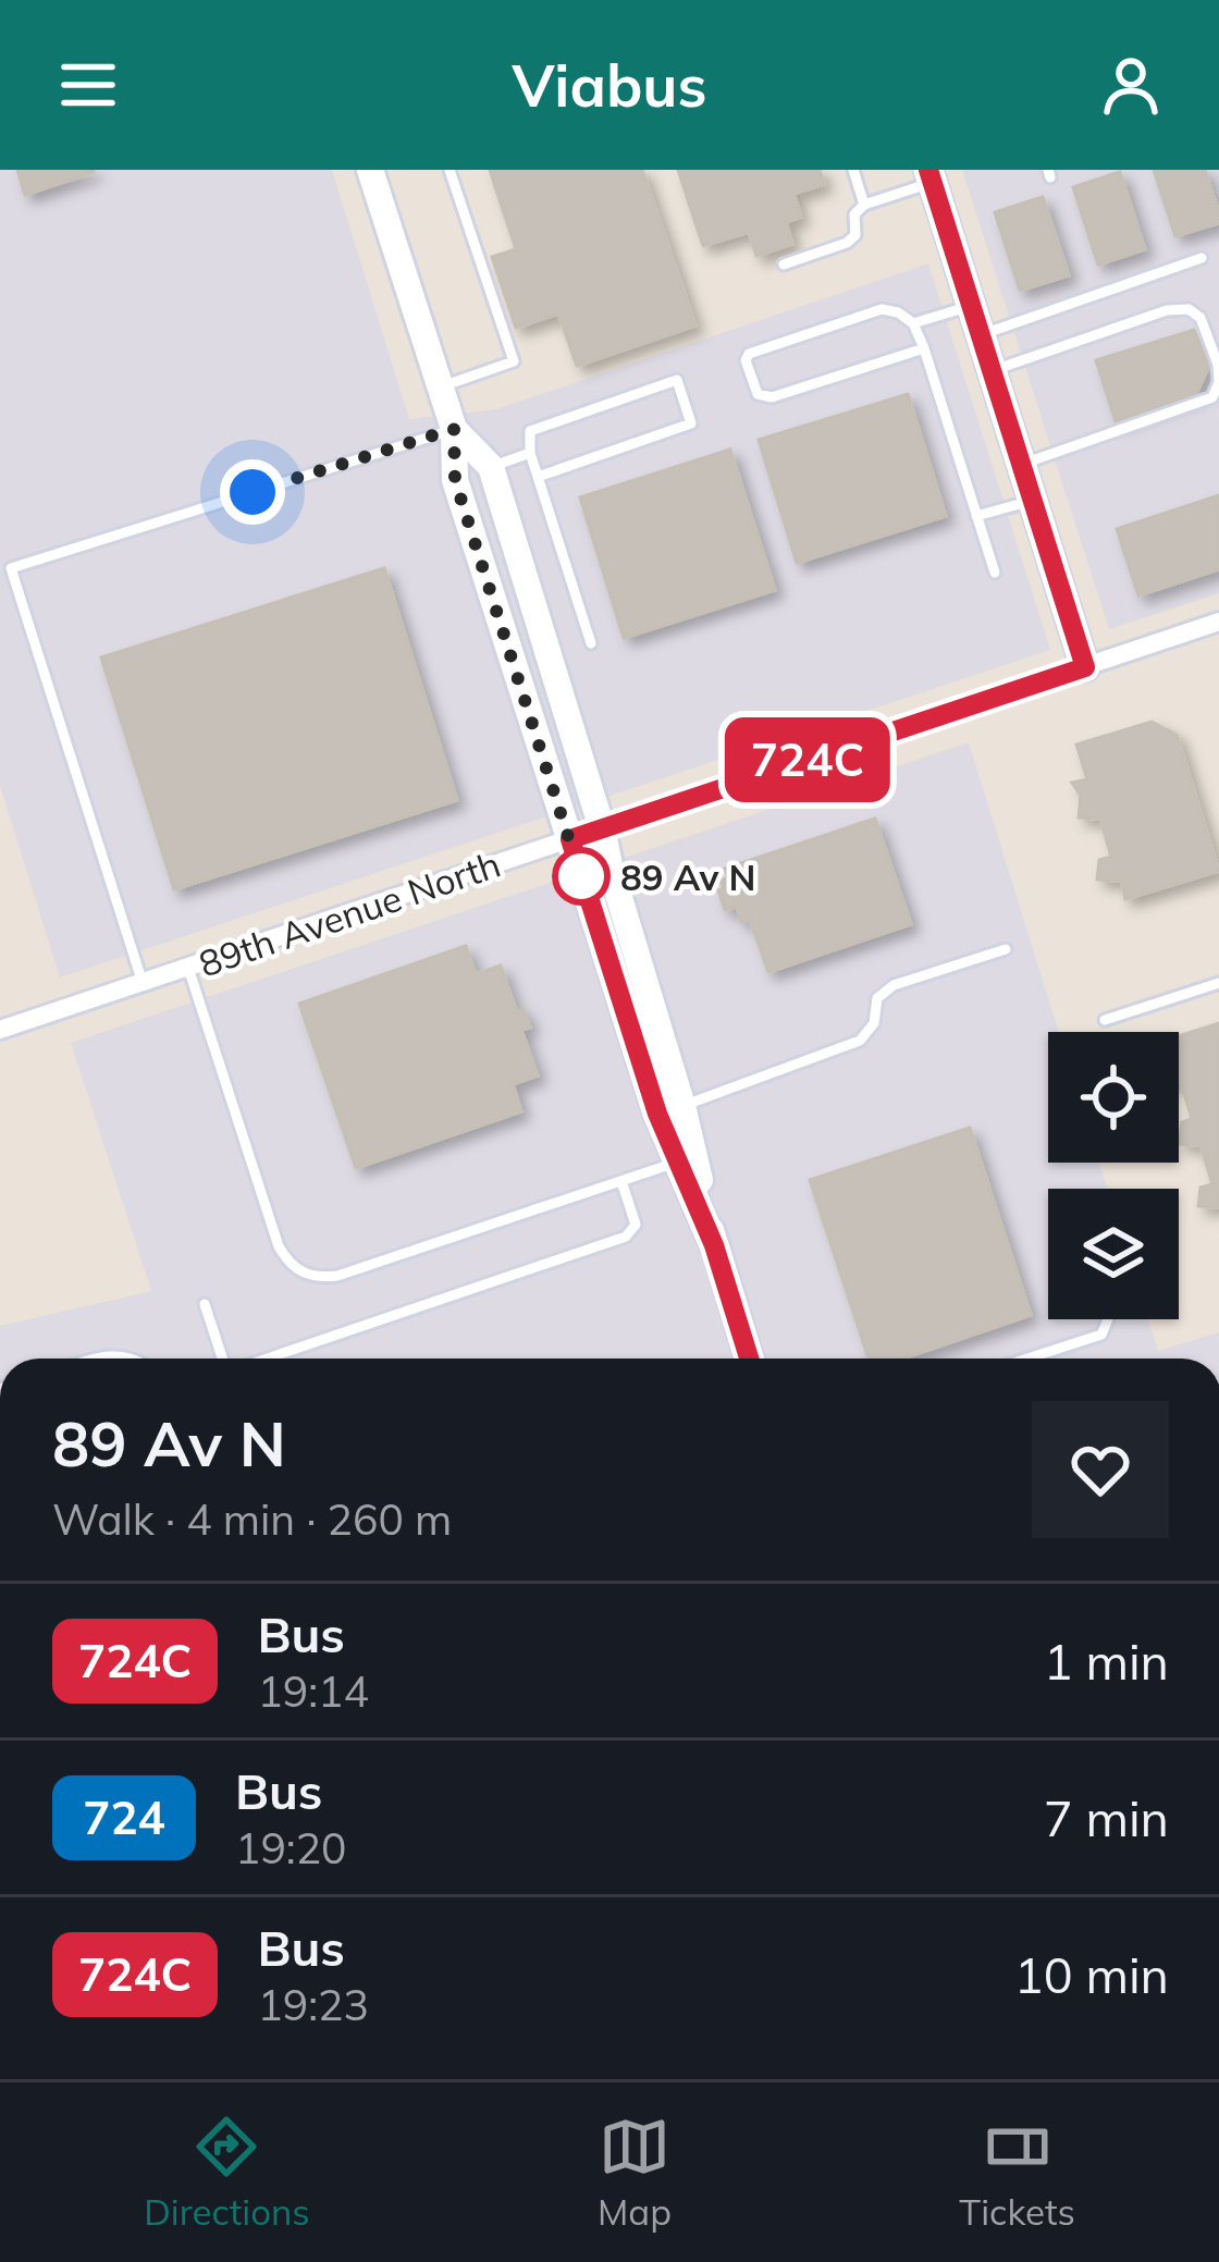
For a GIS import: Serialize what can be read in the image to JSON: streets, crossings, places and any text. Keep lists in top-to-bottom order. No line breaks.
{"streets":{"street":["89th Avenue North"]},"places":["89 Av N"],"lines":["bus line 724C"],"page":{"header":"Viabus","on_map":"724C","heading":["89 Av N","Walk · 4 min · 260 m"],"list":[{"mark":"724C","name":"Bus","note":"19:14","value":"1 min"},{"mark":"724","name":"Bus","note":"19:20","value":"7 min"},{"mark":"724C","name":"Bus","note":"19:23","value":"10 min"}],"tabs":["Directions","Map","Tickets"]}}
